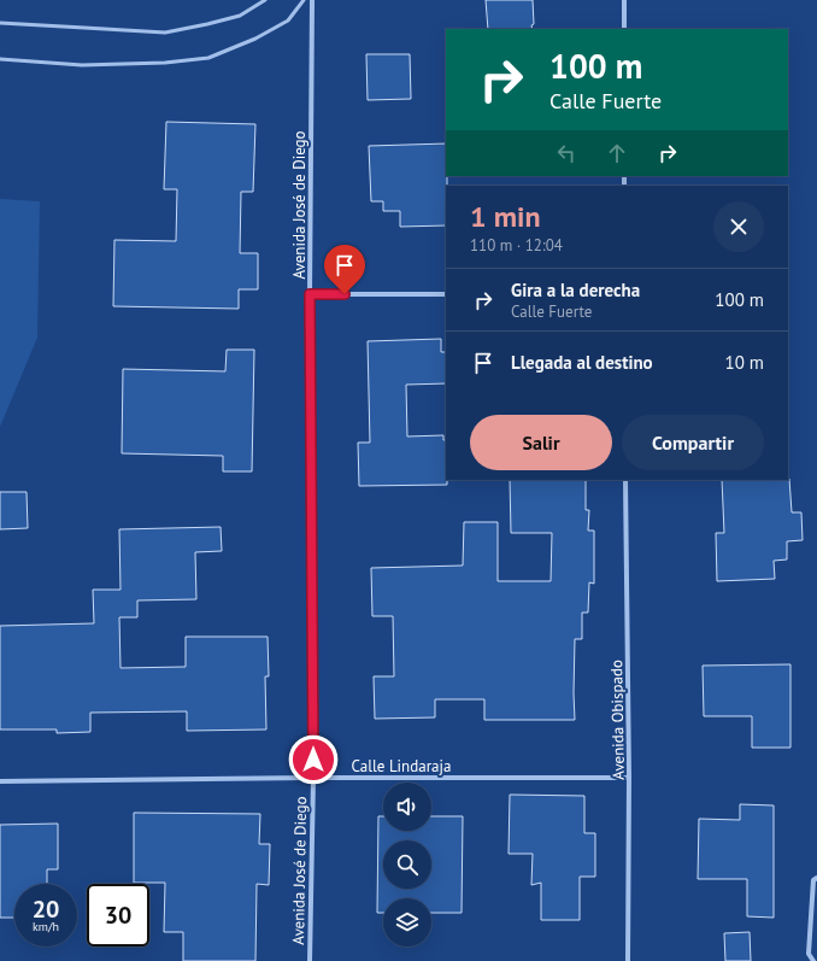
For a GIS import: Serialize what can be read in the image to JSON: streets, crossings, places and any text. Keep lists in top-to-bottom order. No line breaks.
{"streets":{"street":["Avenida José de Diego","Avenida Obispado","Calle Lindaraja"]},"crossings":[["Avenida José de Diego","Calle Lindaraja"],["Avenida Obispado","Calle Lindaraja"]],"page":{"turn":["100 m","Calle Fuerte"],"heading":["1 min","110 m · 12:04"],"list":[{"name":"Gira a la derecha","note":"Calle Fuerte","value":"100 m"},{"name":"Llegada al destino","value":"10 m"}],"buttons":["Salir","Compartir"],"speed":"20 km/h","limit":"30"}}
